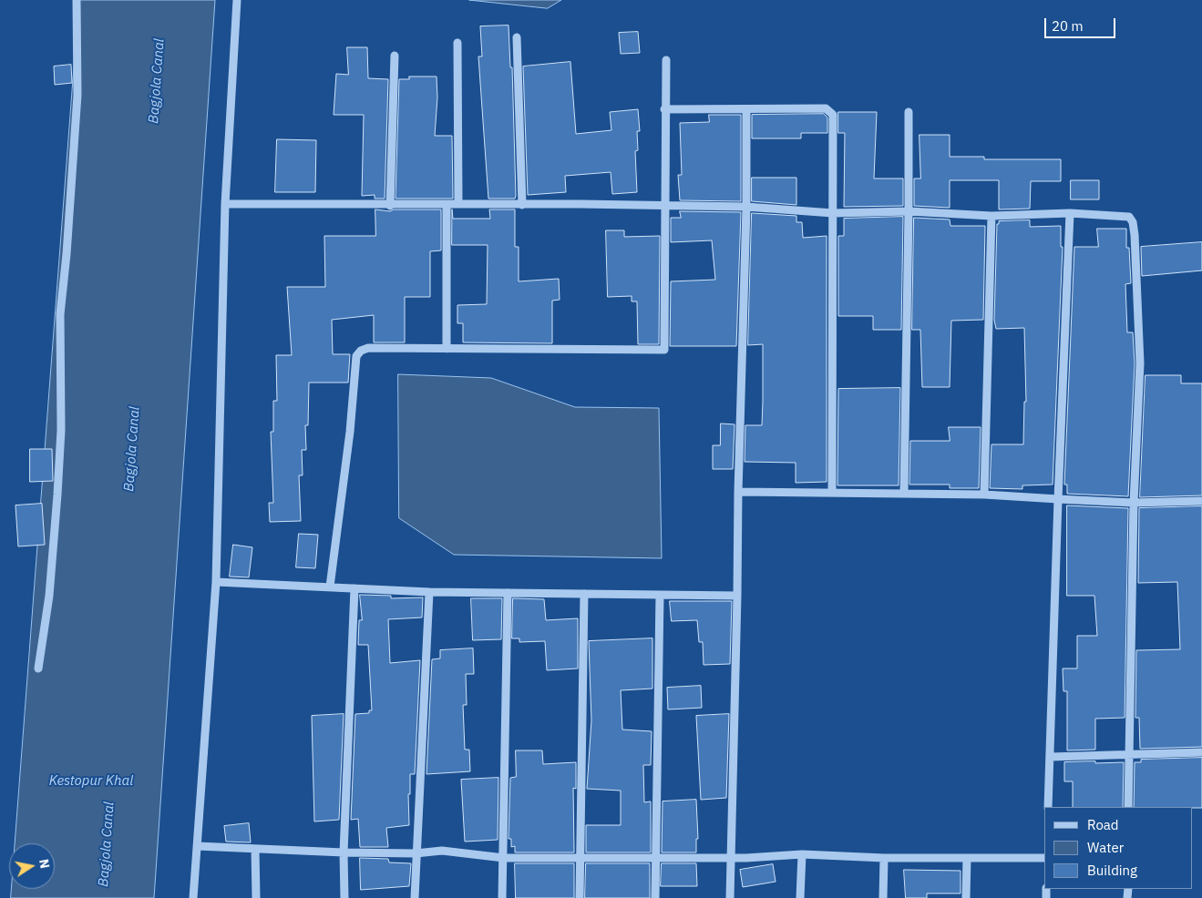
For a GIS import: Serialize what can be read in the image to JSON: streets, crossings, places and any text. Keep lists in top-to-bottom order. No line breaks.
{"water":["Bagjola Canal","Kestopur Khal"],"legend":["Road","Water","Building"],"scale_bar":"20 m","north":"right"}
